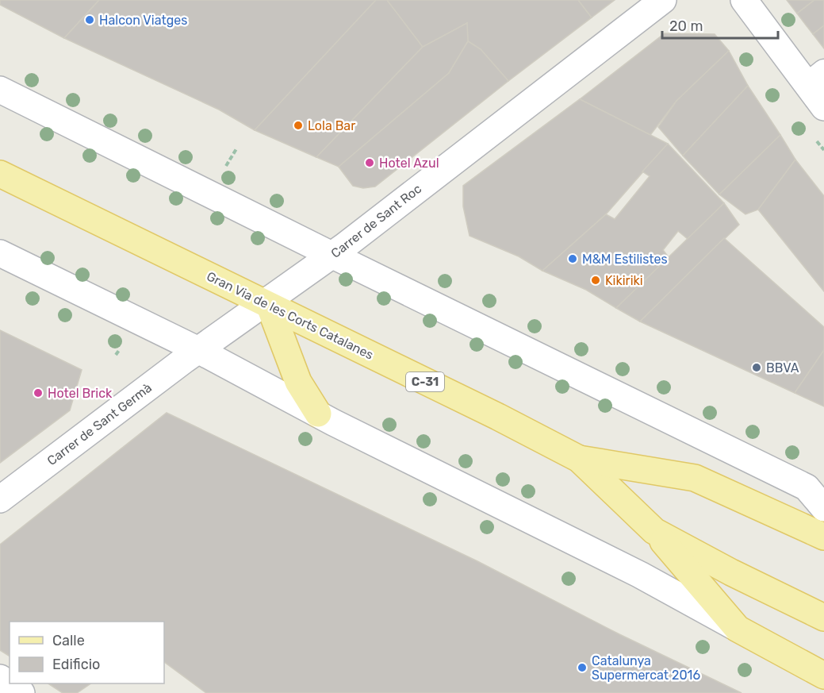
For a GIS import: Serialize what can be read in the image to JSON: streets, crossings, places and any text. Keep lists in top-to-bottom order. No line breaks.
{"streets":{"main road":["Gran Via de les Corts Catalanes","C-31"],"street":["Carrer de Sant Roc","Carrer de Sant Germà"]},"crossings":[["Carrer de Sant Roc","Gran Via de les Corts Catalanes"],["Carrer de Sant Roc","Carrer de Sant Germà"]],"places":["Halcon Viatges","Lola Bar","Hotel Azul","M&M Estilistes","Kikiriki","BBVA","Hotel Brick","Catalunya Supermercat 2016"],"legend":["Calle","Edificio"],"scale_bar":"20 m"}
